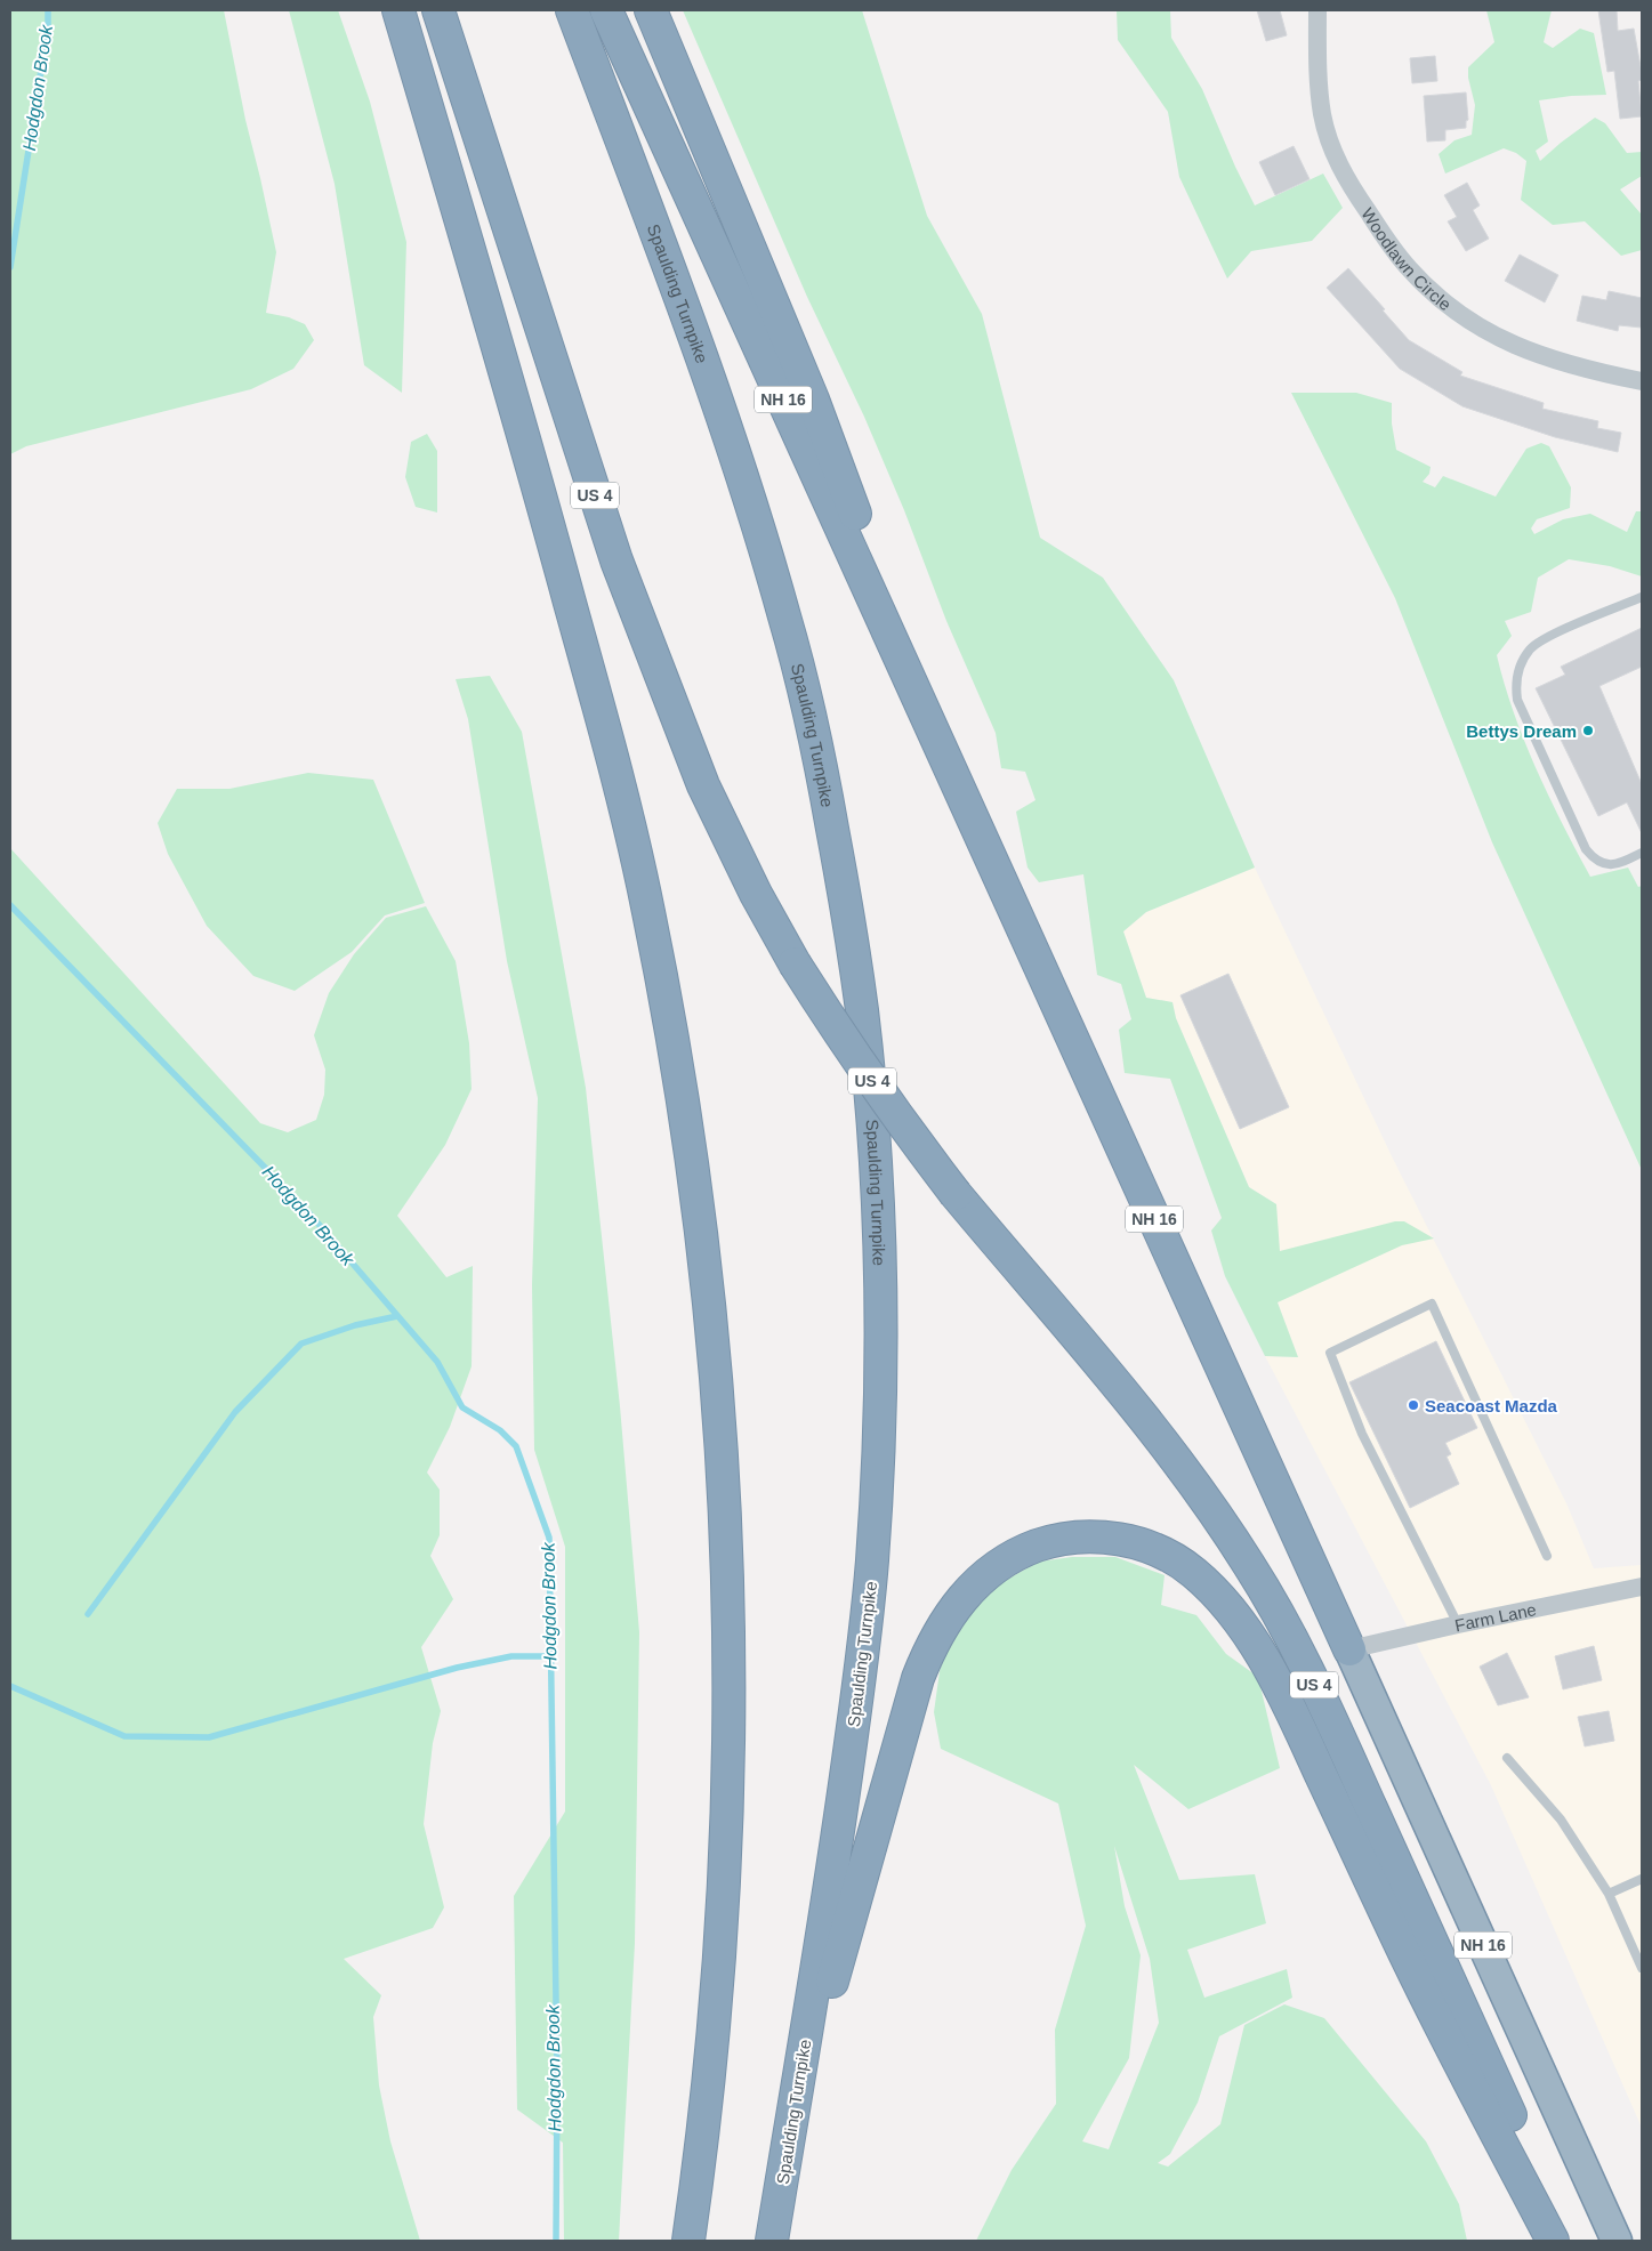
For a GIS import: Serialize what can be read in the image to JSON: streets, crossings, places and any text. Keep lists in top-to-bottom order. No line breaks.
{"streets":{"highway":["Spaulding Turnpike","NH 16","US 4"],"street":["Woodlawn Circle","Farm Lane"]},"crossings":[["NH 16","Farm Lane"]],"water":["Hodgdon Brook"],"places":["Bettys Dream","Seacoast Mazda"]}
